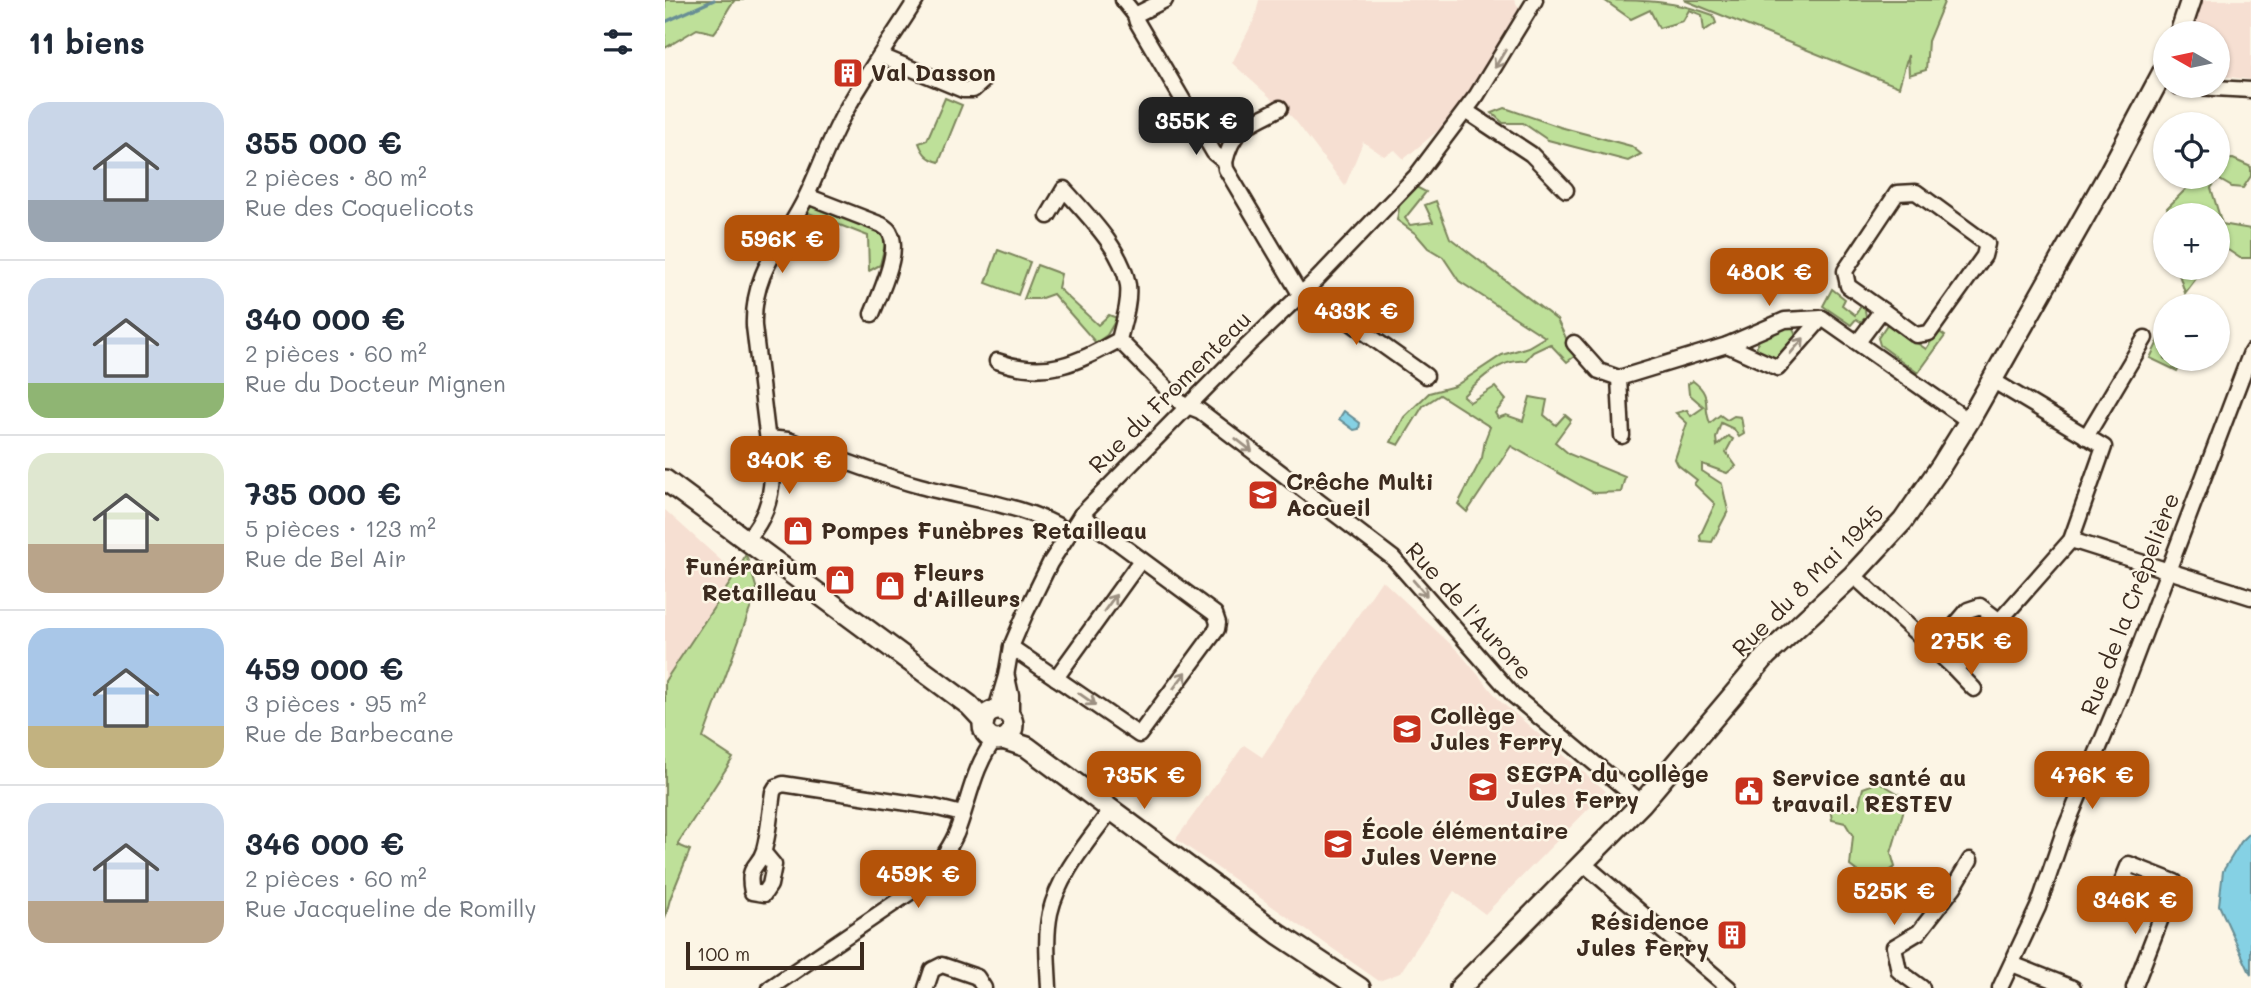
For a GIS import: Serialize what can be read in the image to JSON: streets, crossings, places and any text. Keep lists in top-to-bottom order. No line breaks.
{"streets":{"main road":["Rue du 8 Mai 1945"],"street":["Rue du Fromenteau","Rue de la Crêpelière","Rue de l'Aurore"]},"crossings":[["Rue du Fromenteau","Rue de l'Aurore"],["Rue du 8 Mai 1945","Rue de l'Aurore"]],"one_way":["Rue de l'Aurore"],"places":{"building":["Val Dasson","Résidence Jules Ferry"],"school or university":["Crêche Multi Accueil","Collège Jules Ferry","SEGPA du collège Jules Ferry","École élémentaire Jules Verne"],"shop":["Pompes Funèbres Retailleau","Funérarium Retailleau","Fleurs d'Ailleurs"],"public building":["Service santé au travail. RESTEV"]},"scale_bar":"100 m","north":"left","page":{"heading":"11 biens","map_buttons":["+","−"],"list":[{"name":"355 000 €","note":"2 pièces · 80 m² · Rue des Coquelicots"},{"name":"340 000 €","note":"2 pièces · 60 m² · Rue du Docteur Mignen"},{"name":"735 000 €","note":"5 pièces · 123 m² · Rue de Bel Air"},{"name":"459 000 €","note":"3 pièces · 95 m² · Rue de Barbecane"},{"name":"346 000 €","note":"2 pièces · 60 m² · Rue Jacqueline de Romilly"}],"price":["355K €","596K €","480K €","433K €","340K €","275K €","735K €","476K €","459K €","525K €","346K €"],"scale":"100 m"}}
